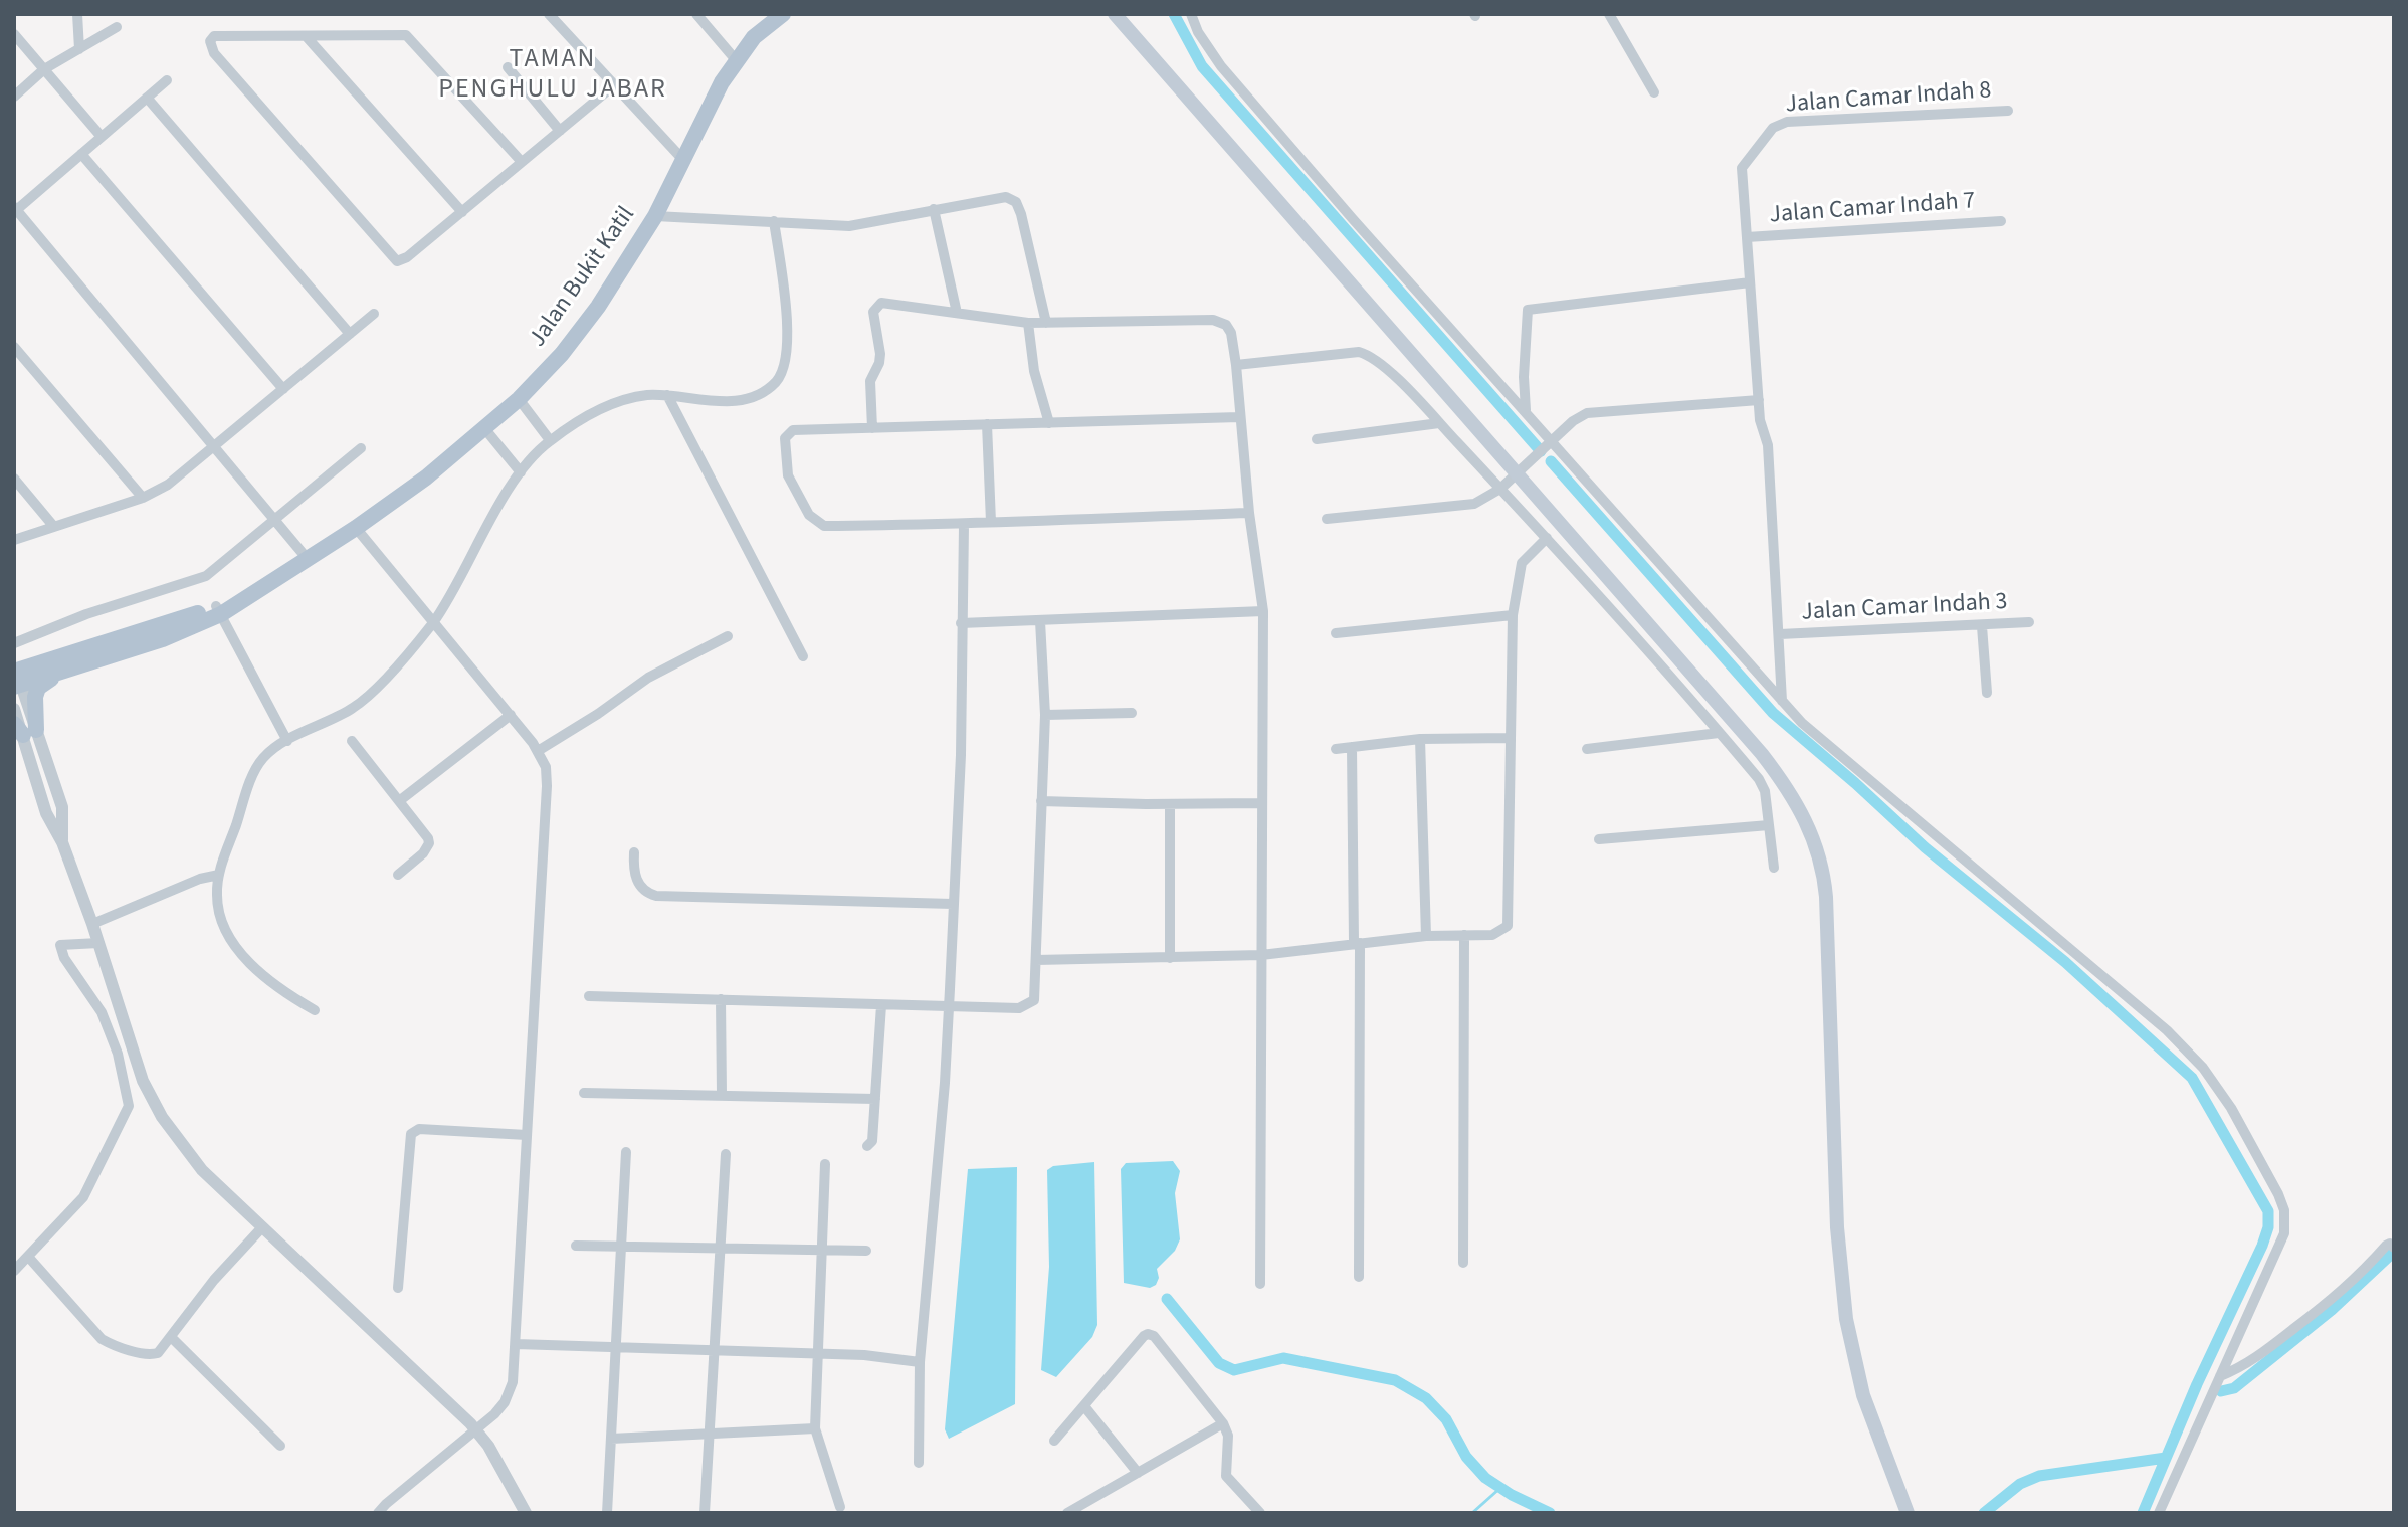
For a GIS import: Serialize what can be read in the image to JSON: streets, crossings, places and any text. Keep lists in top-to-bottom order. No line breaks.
{"streets":{"main road":["Jalan Bukit Katil"],"street":["Jalan Camar Indah 8","Jalan Camar Indah 7","Jalan Camar Indah 3"]},"crossings":[["Jalan Camar Indah 8","Jalan Camar Indah 7"]],"districts":["TAMAN PENGHULU JABAR"]}
